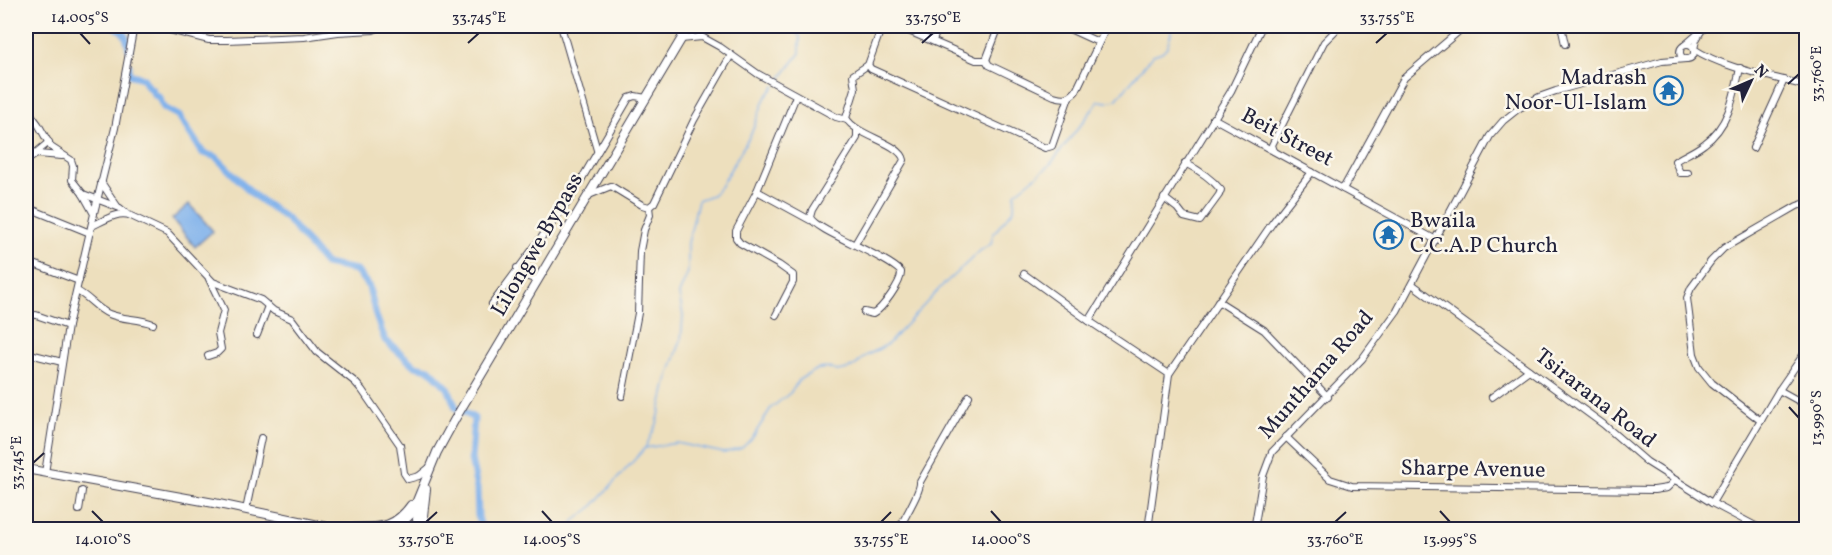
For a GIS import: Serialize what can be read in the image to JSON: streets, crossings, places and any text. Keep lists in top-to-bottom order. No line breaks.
{"streets":{"main road":["Lilongwe Bypass"],"street":["Beit Street","Munthama Road","Tsirarana Road","Sharpe Avenue"]},"crossings":[["Beit Street","Munthama Road"],["Munthama Road","Tsirarana Road"],["Munthama Road","Sharpe Avenue"],["Tsirarana Road","Sharpe Avenue"]],"places":{"temple":["Madrash Noor-Ul-Islam","Bwaila C.C.A.P Church"]},"north":"top right","coordinates":["14.005°S","33.745°E","33.750°E","33.755°E","33.760°E","13.990°S","14.010°S","14.000°S","13.995°S"]}
